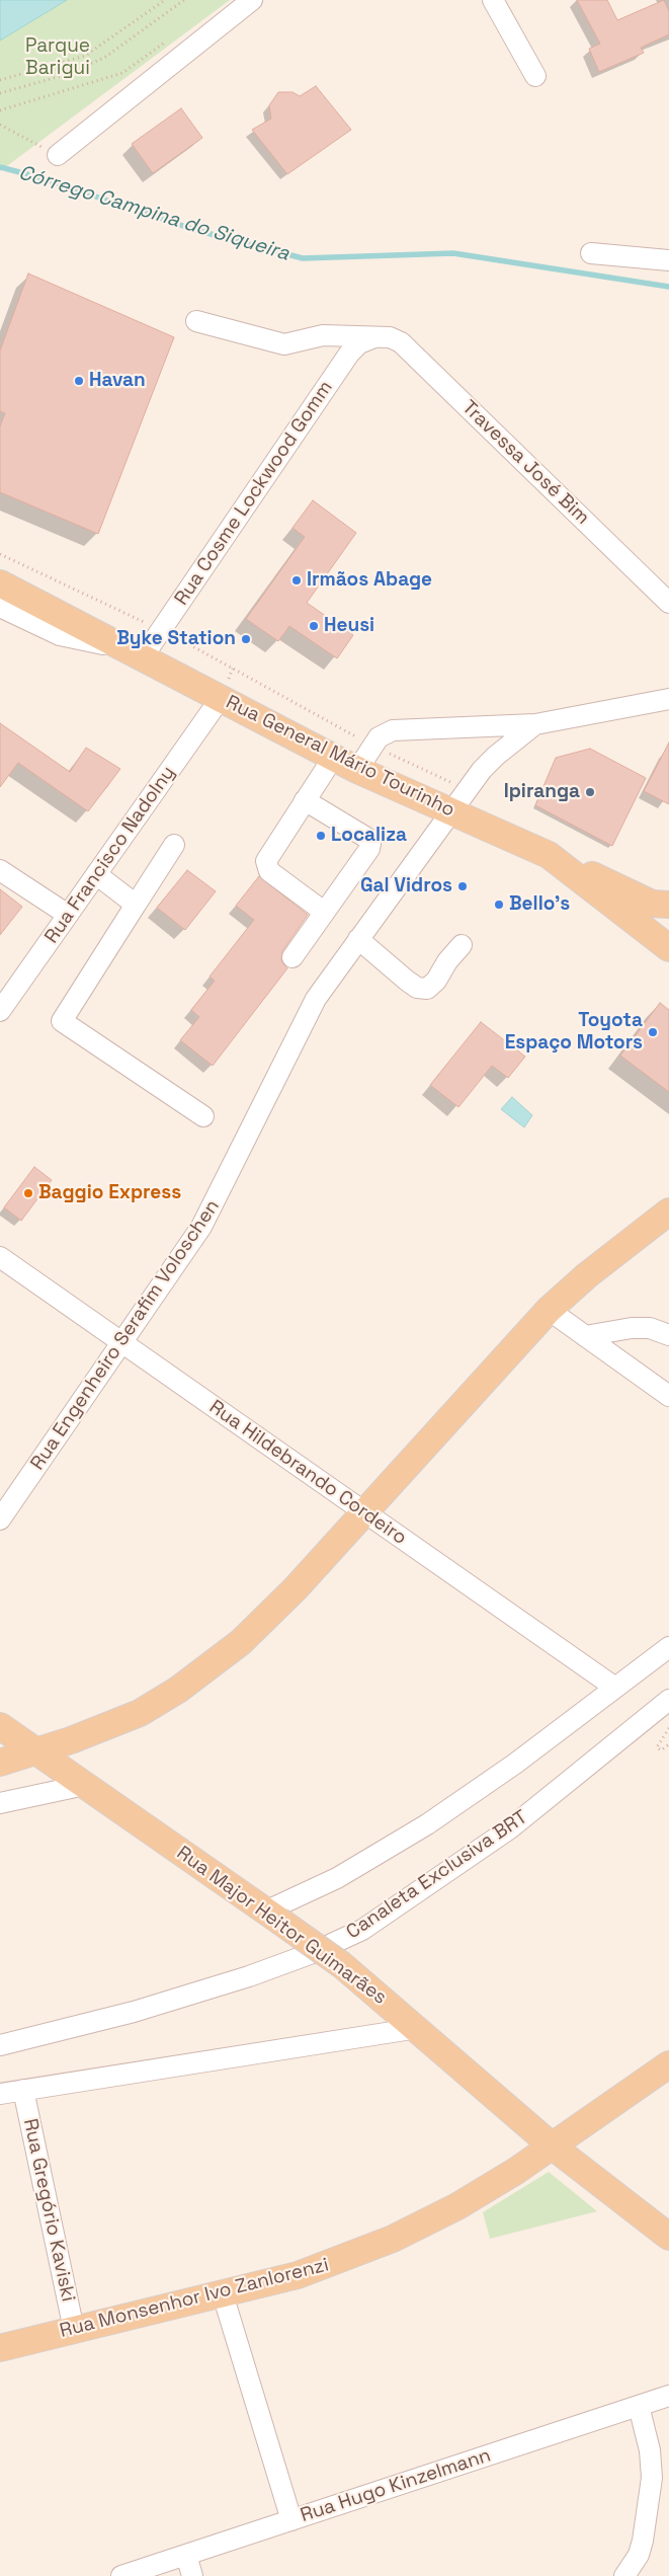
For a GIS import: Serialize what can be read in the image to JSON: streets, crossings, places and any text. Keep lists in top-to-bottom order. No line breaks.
{"streets":{"main road":["Rua General Mário Tourinho","Rua Major Heitor Guimarães","Rua Monsenhor Ivo Zanlorenzi"],"street":["Travessa José Bim","Rua Cosme Lockwood Gomm","Rua Francisco Nadolny","Rua Engenheiro Serafim Voloschen","Rua Hildebrando Cordeiro","Canaleta Exclusiva BRT","Rua Gregório Kaviski","Rua Hugo Kinzelmann"]},"crossings":[["Travessa José Bim","Rua Cosme Lockwood Gomm"],["Rua Cosme Lockwood Gomm","Rua General Mário Tourinho"],["Rua General Mário Tourinho","Rua Francisco Nadolny"],["Rua General Mário Tourinho","Rua Engenheiro Serafim Voloschen"],["Rua Engenheiro Serafim Voloschen","Rua Hildebrando Cordeiro"],["Rua Major Heitor Guimarães","Rua Monsenhor Ivo Zanlorenzi"],["Rua Gregório Kaviski","Rua Monsenhor Ivo Zanlorenzi"]],"water":["Córrego Campina do Siqueira"],"parks":["Parque Barigui"],"places":["Havan","Irmãos Abage","Heusi","Byke Station","Ipiranga","Localiza","Gal Vidros","Bello's","Toyota Espaço Motors","Baggio Express"]}
